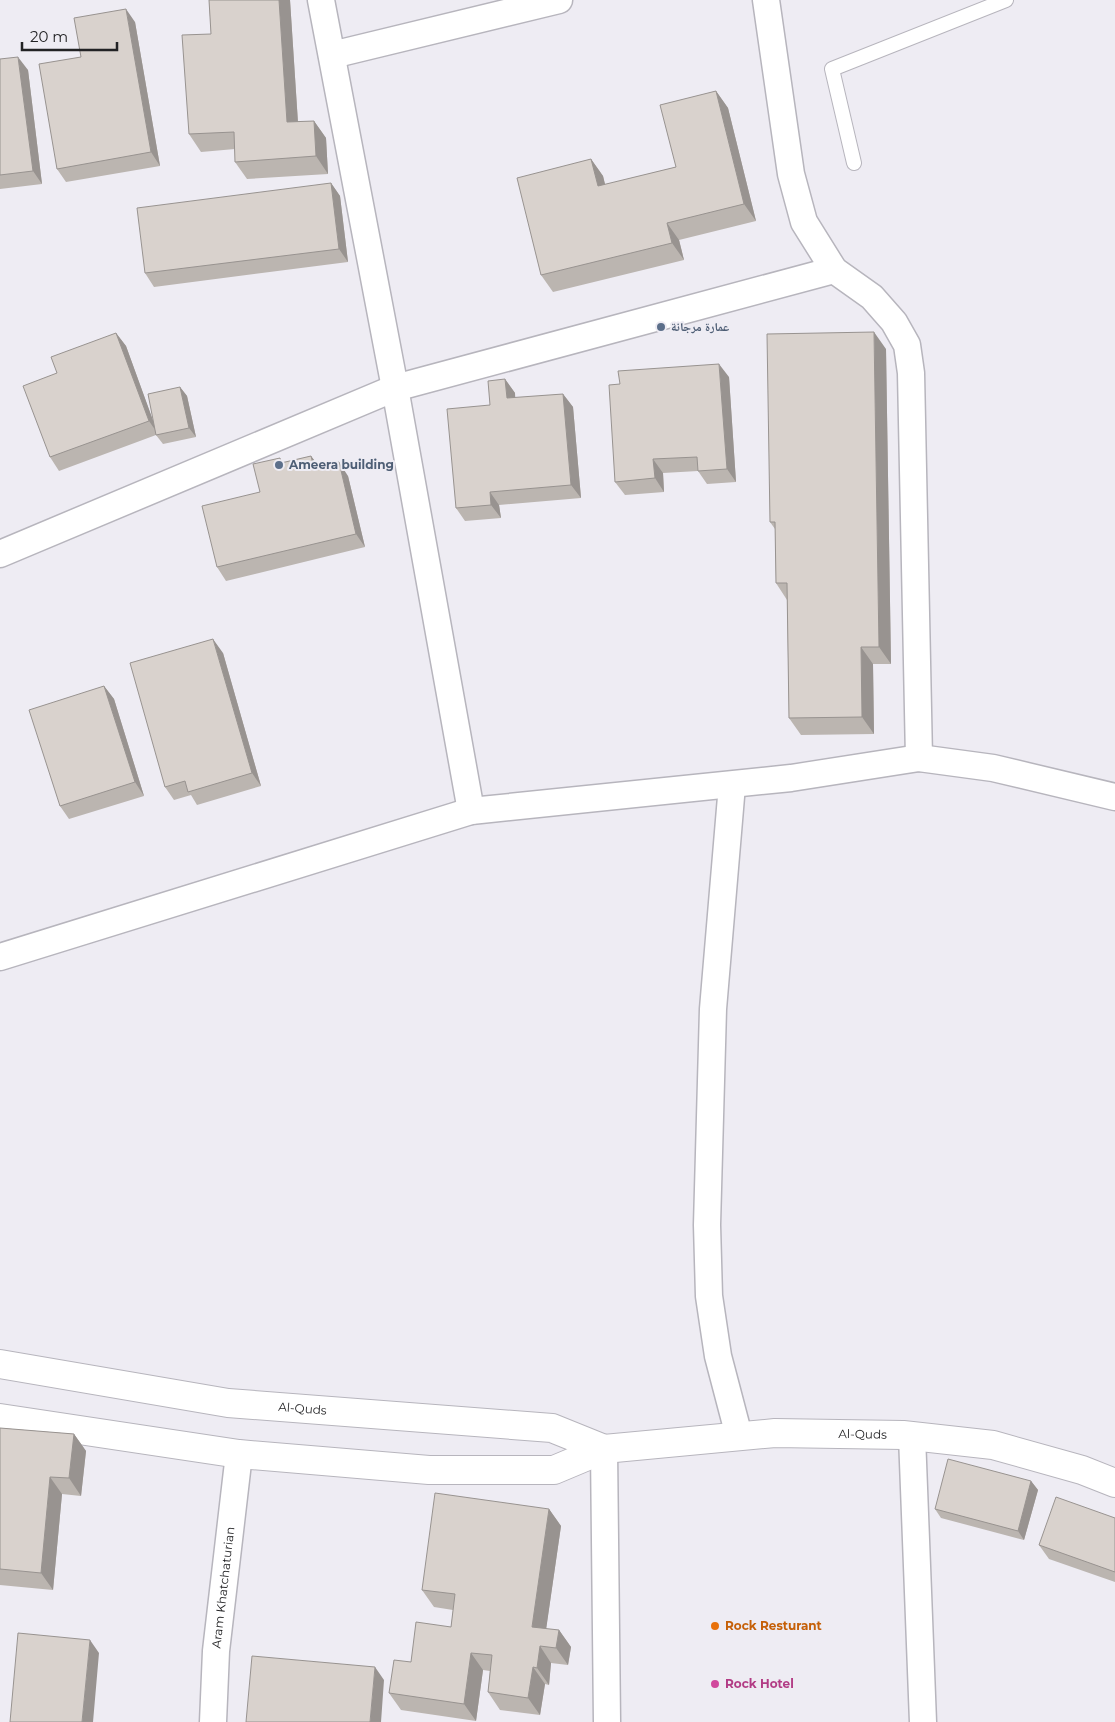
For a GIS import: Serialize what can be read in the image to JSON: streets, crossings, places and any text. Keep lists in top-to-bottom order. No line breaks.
{"streets":{"street":["Al-Quds","Aram Khatchaturian"]},"crossings":[["Al-Quds","Aram Khatchaturian"]],"places":["عمارة مرجانة","Ameera building","Rock Resturant","Rock Hotel"],"scale_bar":"20 m"}
